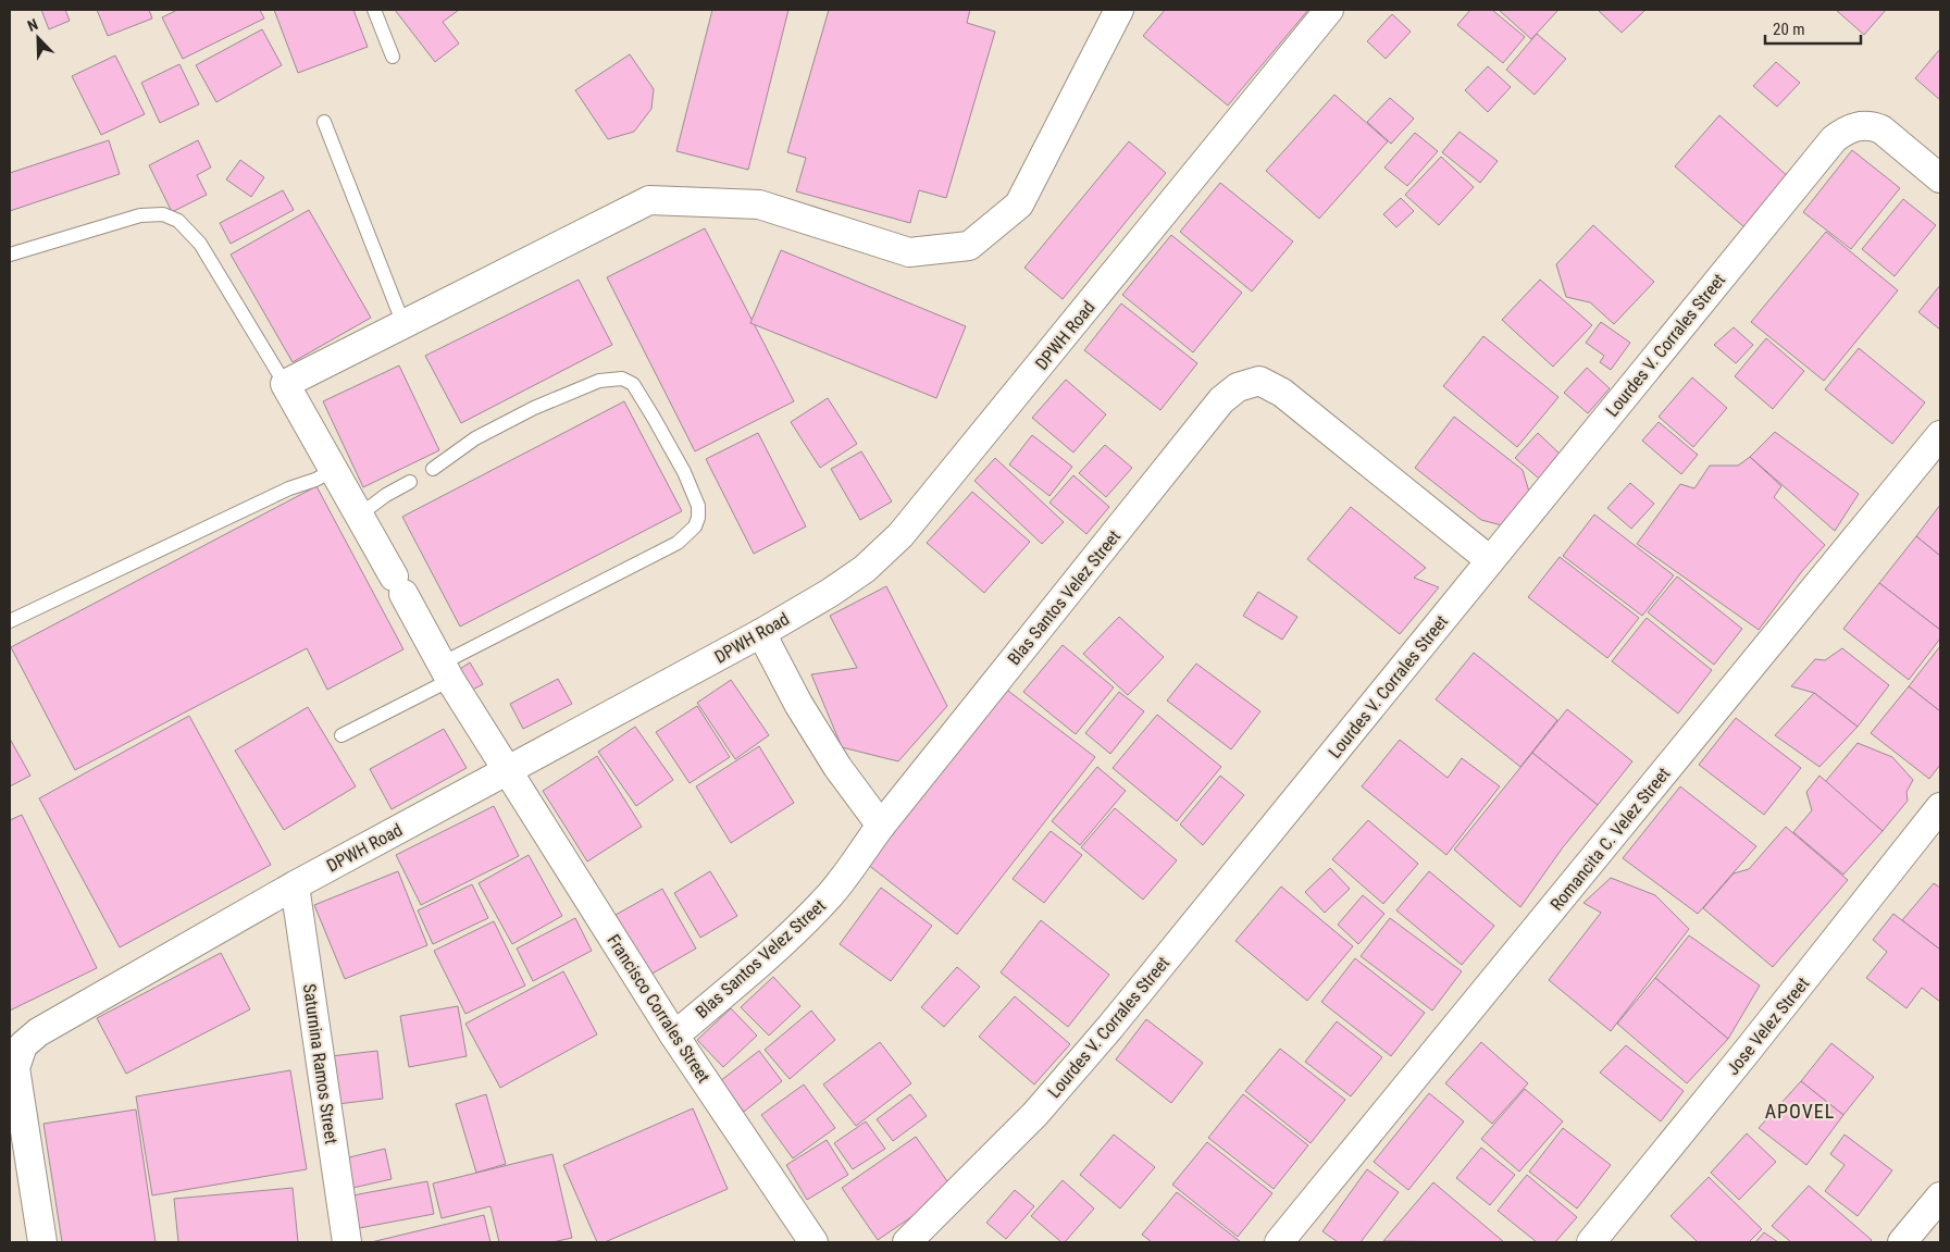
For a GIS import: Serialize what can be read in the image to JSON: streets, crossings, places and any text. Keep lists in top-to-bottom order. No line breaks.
{"streets":{"street":["DPWH Road","Lourdes V. Corrales Street","Blas Santos Velez Street","Romancita C. Velez Street","Francisco Corrales Street","Jose Velez Street","Saturnina Ramos Street"]},"crossings":[["DPWH Road","Francisco Corrales Street"],["DPWH Road","Saturnina Ramos Street"],["Lourdes V. Corrales Street","Blas Santos Velez Street"],["Blas Santos Velez Street","Francisco Corrales Street"]],"districts":["APOVEL"],"scale_bar":"20 m","north":"top left"}
